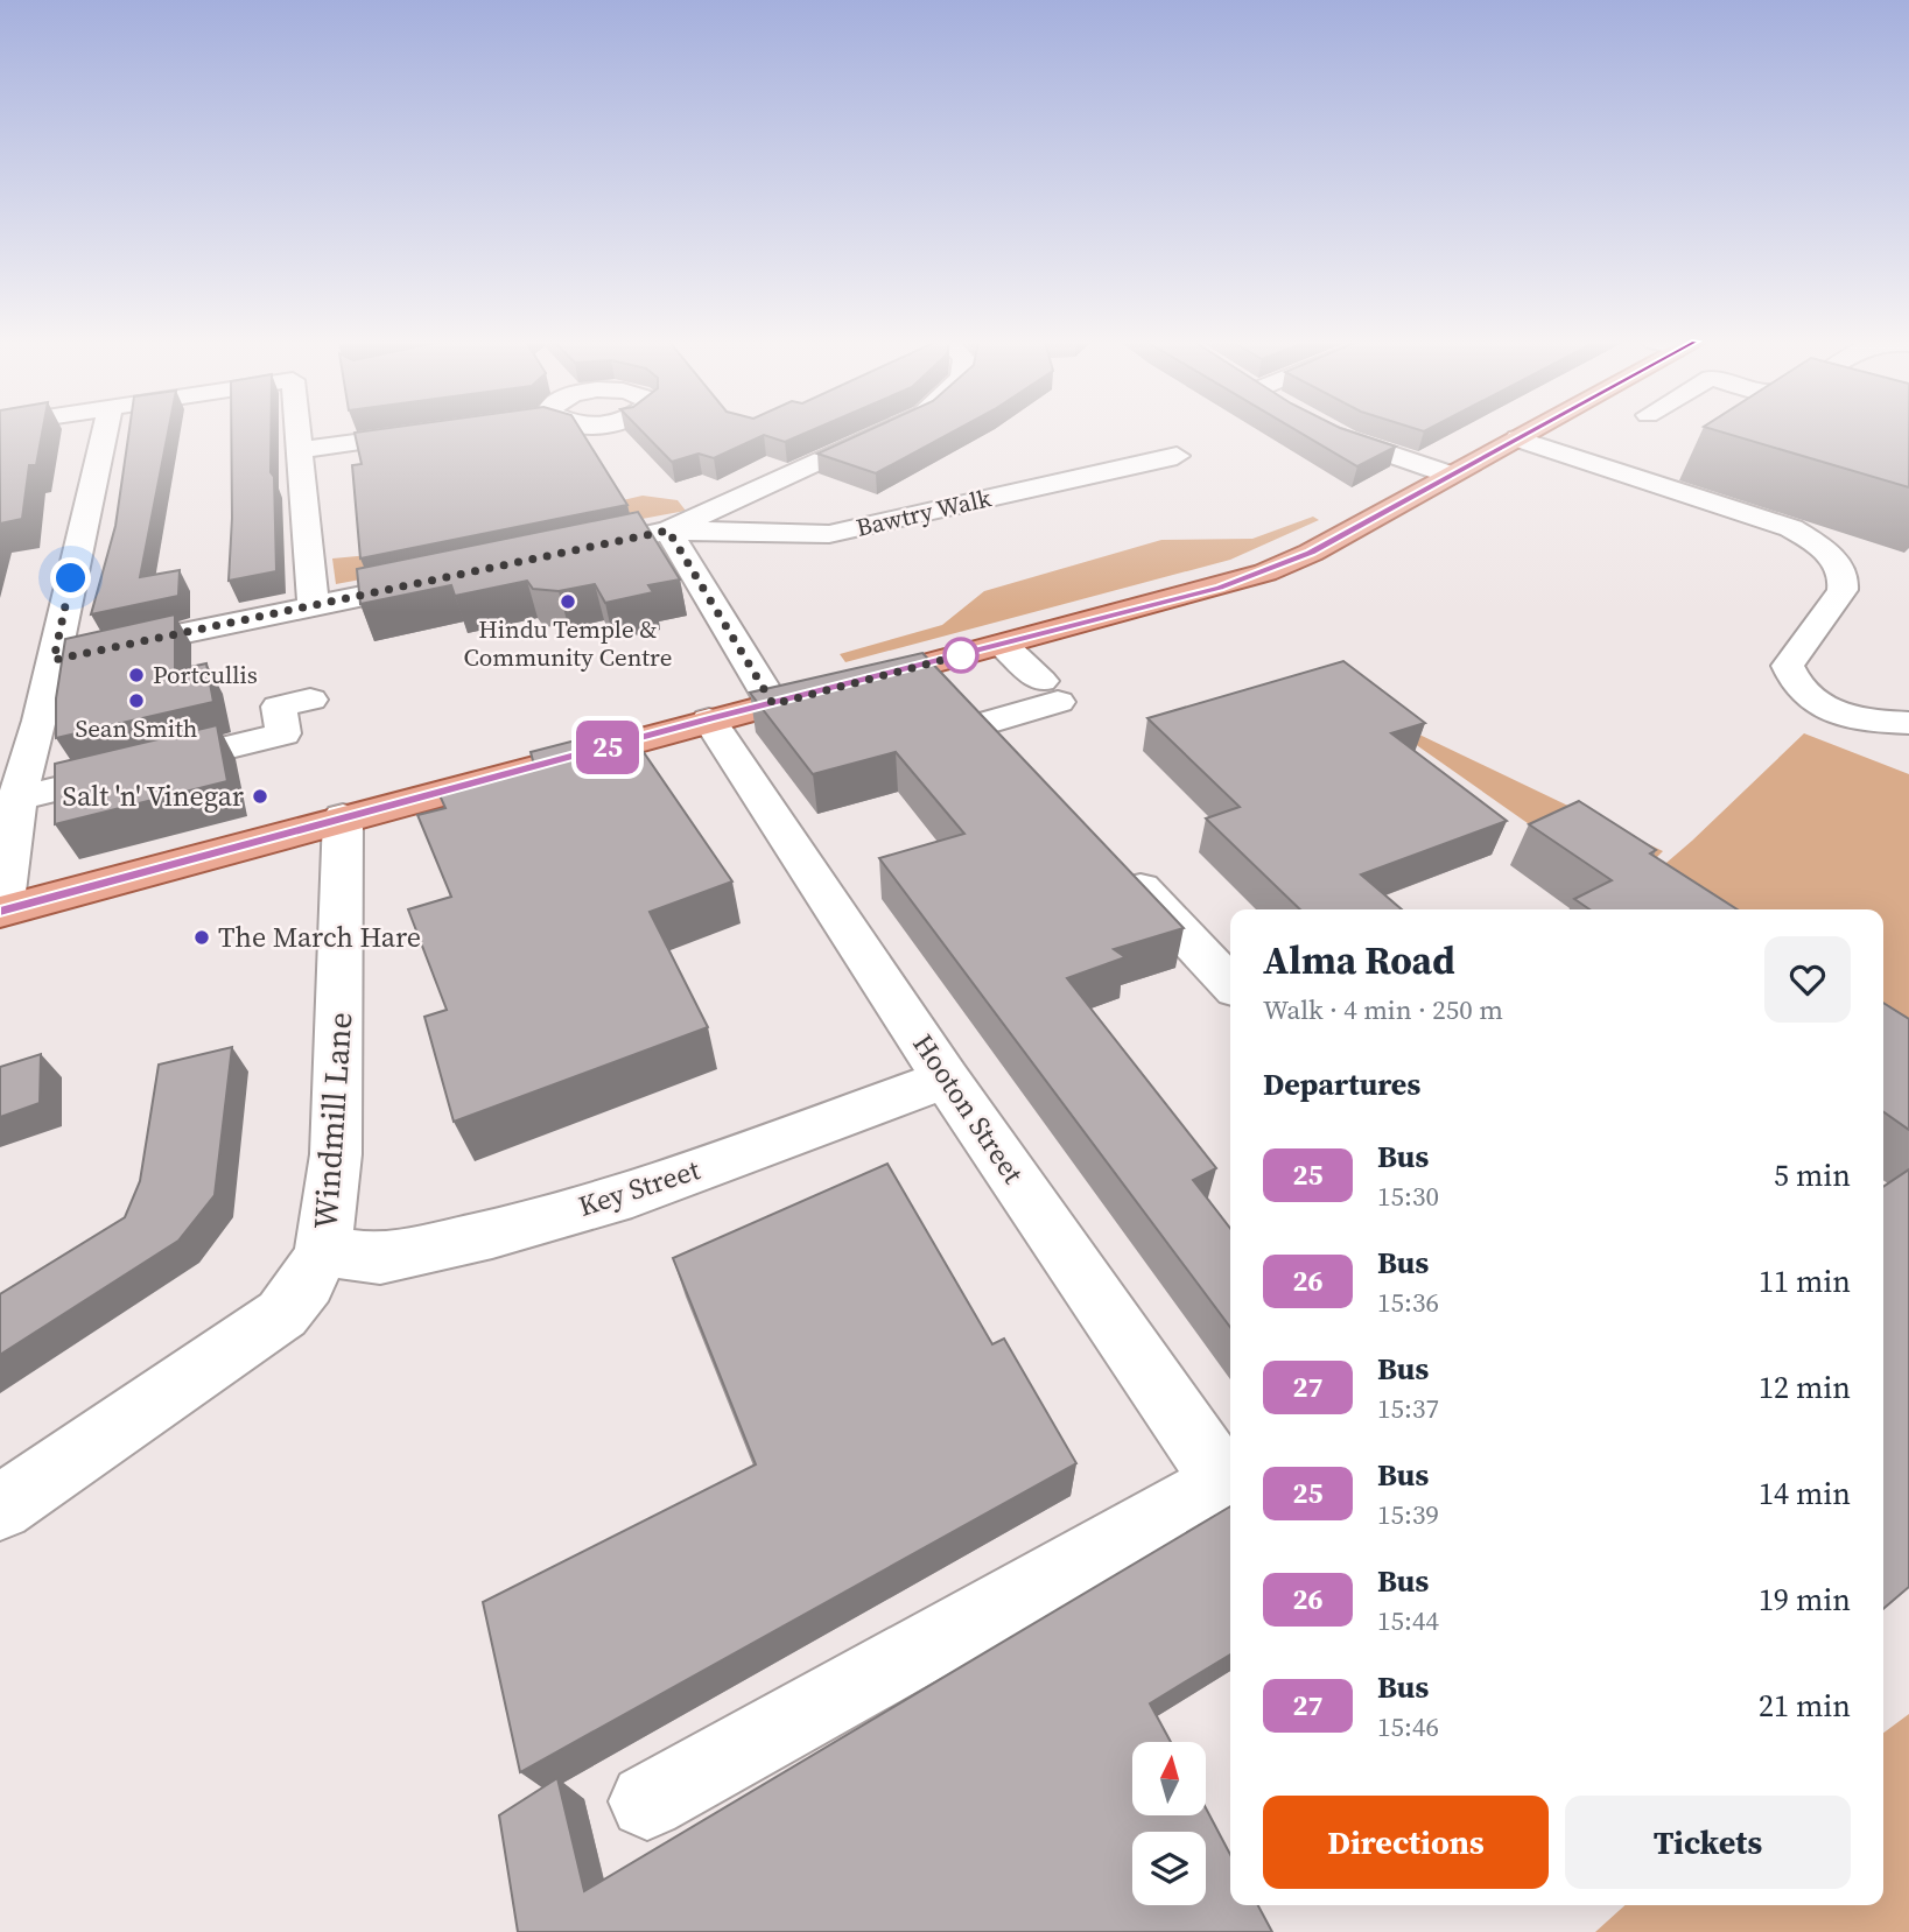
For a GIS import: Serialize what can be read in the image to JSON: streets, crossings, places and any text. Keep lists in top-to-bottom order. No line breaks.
{"streets":{"street":["Bawtry Walk","Hooton Street","Windmill Lane","Key Street"]},"crossings":[["Hooton Street","Key Street"],["Windmill Lane","Key Street"]],"places":["Hindu Temple & Community Centre","Portcullis","Sean Smith","Salt 'n' Vinegar","The March Hare"],"lines":["bus line 25"],"north":"top","page":{"on_map":"25","heading":[["Alma Road","Walk · 4 min · 250 m"],"Departures"],"list":[{"mark":"25","name":"Bus","note":"15:30","value":"5 min"},{"mark":"26","name":"Bus","note":"15:36","value":"11 min"},{"mark":"27","name":"Bus","note":"15:37","value":"12 min"},{"mark":"25","name":"Bus","note":"15:39","value":"14 min"},{"mark":"26","name":"Bus","note":"15:44","value":"19 min"},{"mark":"27","name":"Bus","note":"15:46","value":"21 min"}],"buttons":["Directions","Tickets"]}}
